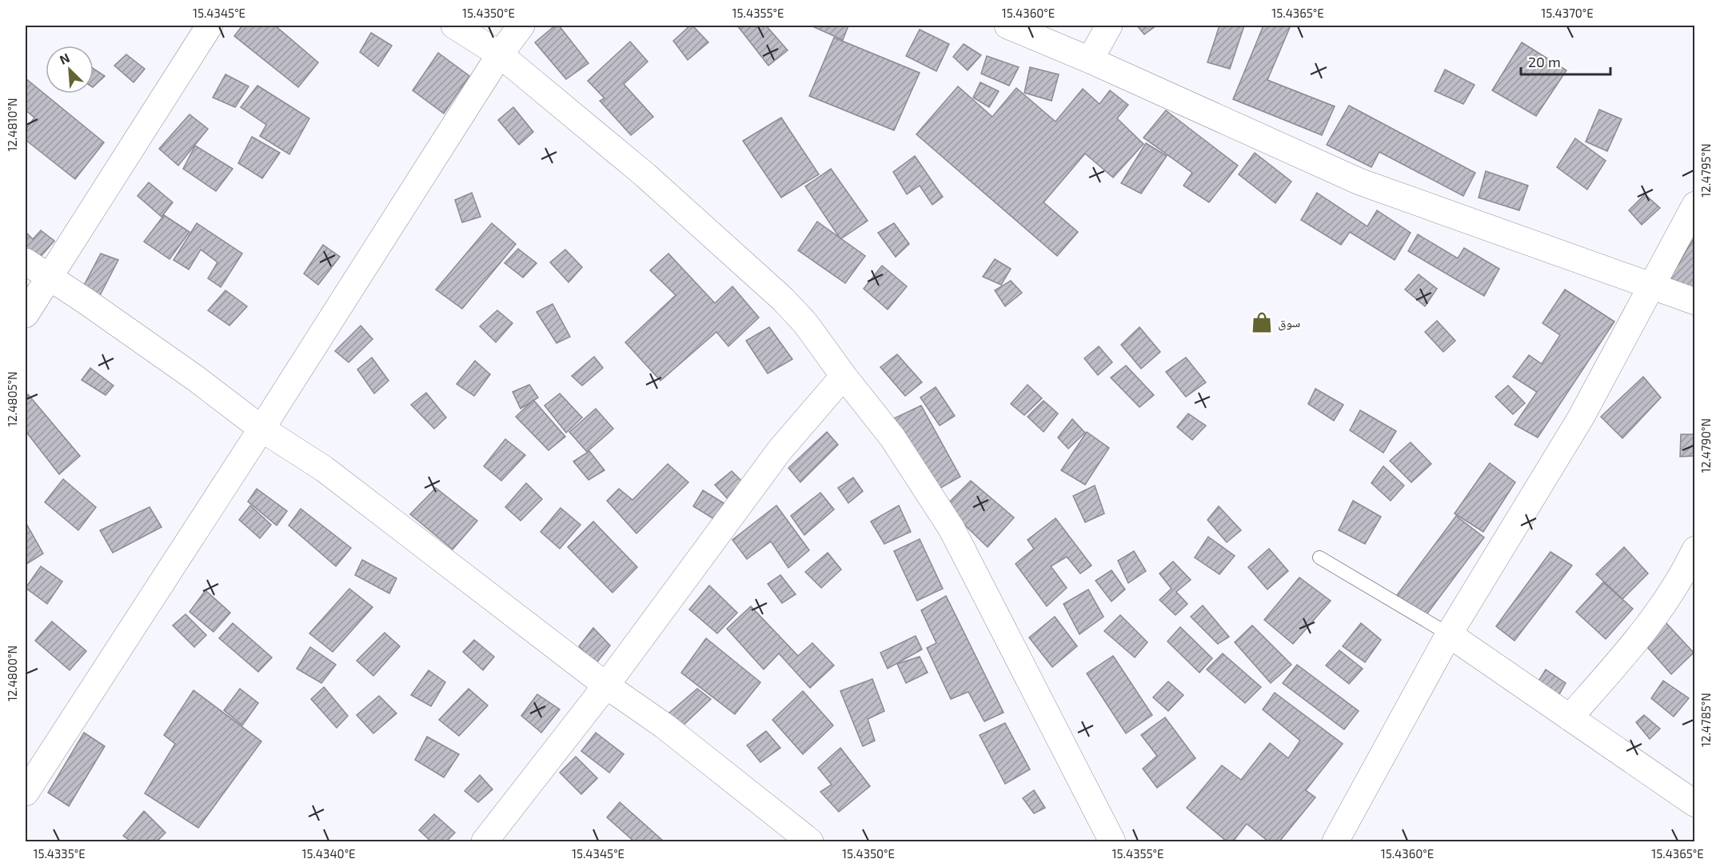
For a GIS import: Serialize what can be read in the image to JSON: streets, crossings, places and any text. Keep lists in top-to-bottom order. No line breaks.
{"places":{"shop":["سوق"]},"scale_bar":"20 m","north":"top left","coordinates":["15.4345°E","15.4350°E","15.4355°E","15.4360°E","15.4365°E","15.4370°E","12.4810°N","12.4795°N","12.4805°N","12.4790°N","12.4800°N","12.4785°N","15.4335°E","15.4340°E"]}
